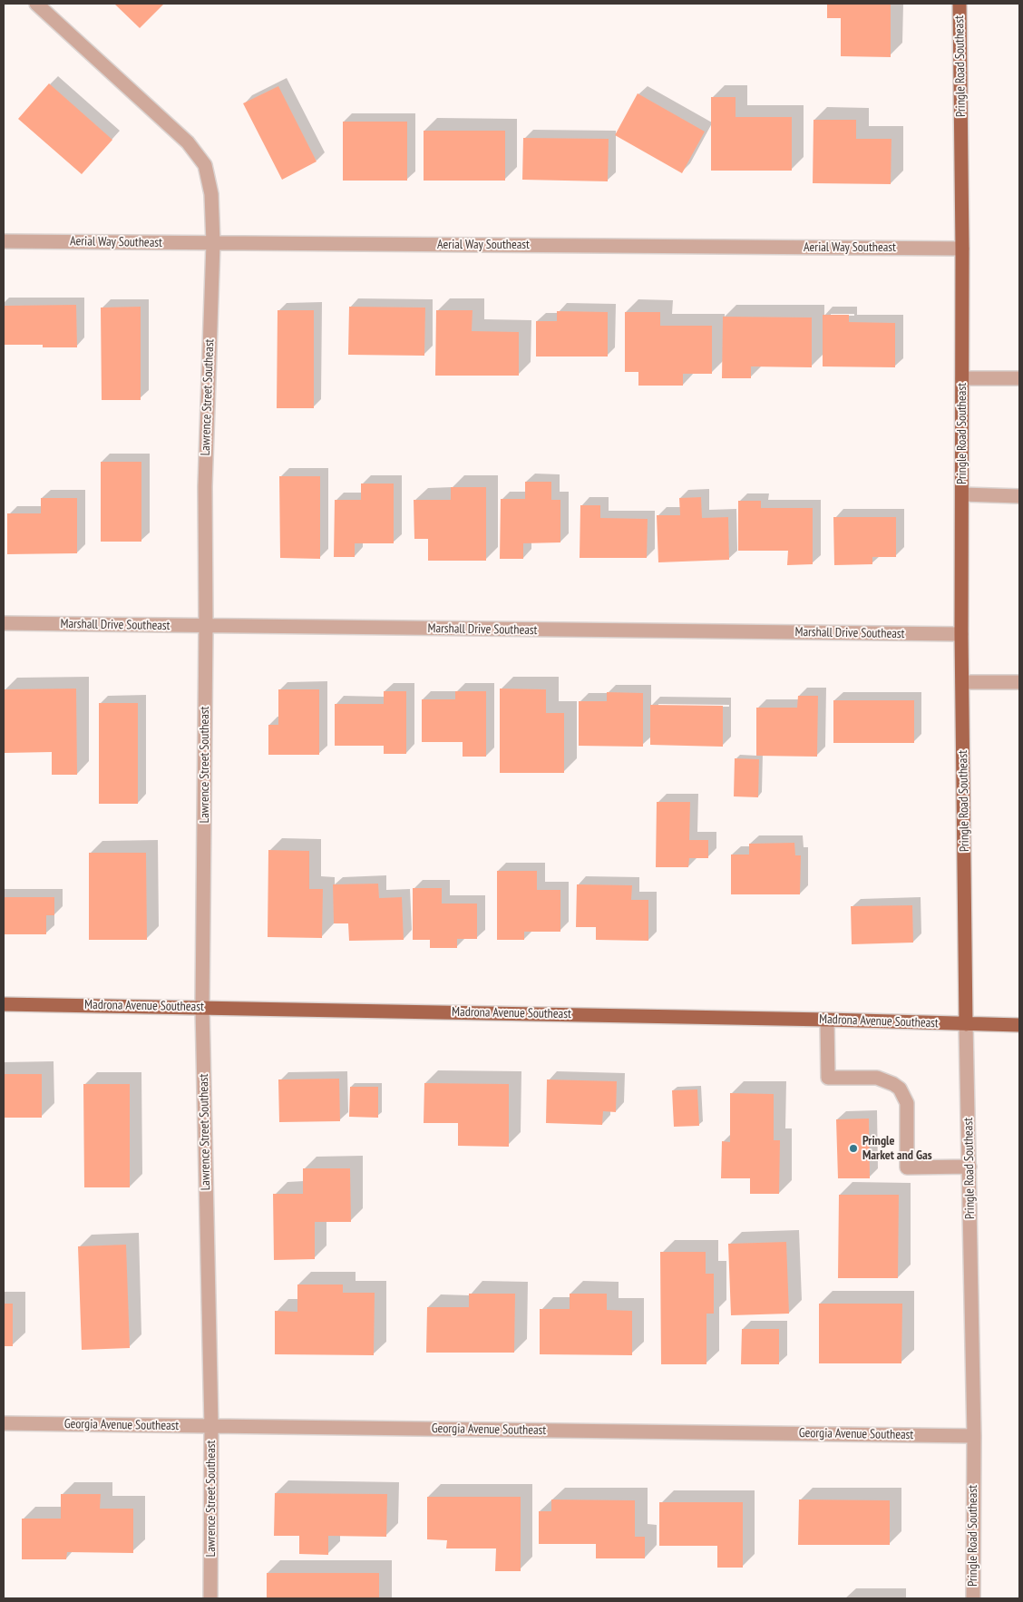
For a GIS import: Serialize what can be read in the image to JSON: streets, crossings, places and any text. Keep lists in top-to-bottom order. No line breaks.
{"streets":{"main road":["Pringle Road Southeast","Madrona Avenue Southeast"],"street":["Aerial Way Southeast","Lawrence Street Southeast","Marshall Drive Southeast","Georgia Avenue Southeast"]},"crossings":[["Pringle Road Southeast","Aerial Way Southeast"],["Pringle Road Southeast","Marshall Drive Southeast"],["Pringle Road Southeast","Madrona Avenue Southeast"],["Pringle Road Southeast","Georgia Avenue Southeast"],["Aerial Way Southeast","Lawrence Street Southeast"],["Lawrence Street Southeast","Marshall Drive Southeast"],["Lawrence Street Southeast","Madrona Avenue Southeast"],["Lawrence Street Southeast","Georgia Avenue Southeast"]],"places":["Pringle Market and Gas"]}
